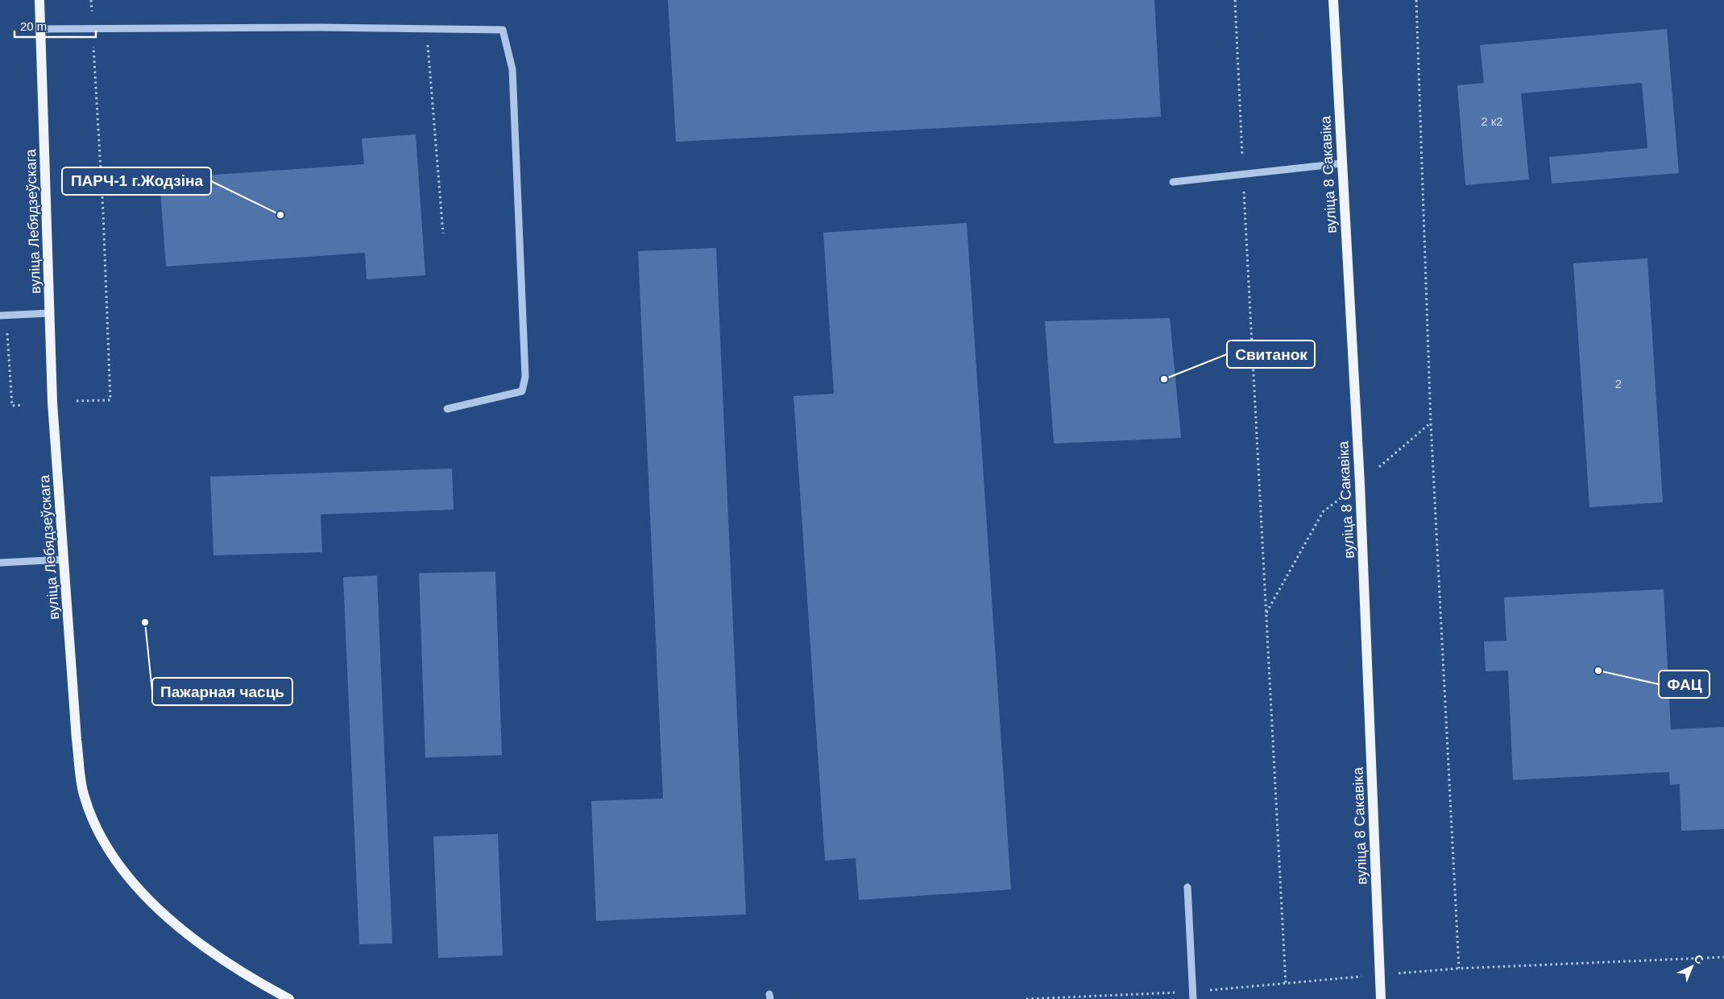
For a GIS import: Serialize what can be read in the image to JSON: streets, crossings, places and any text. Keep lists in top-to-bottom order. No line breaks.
{"streets":{"main road":["вуліца 8 Сакавіка","вуліца Лебядзеўскага"]},"places":["ПАРЧ-1 г.Жодзіна","Свитанок","Пажарная часць","ФАЦ"],"house_numbers":["2 к2","2"],"scale_bar":"20 m","north":"top right"}
